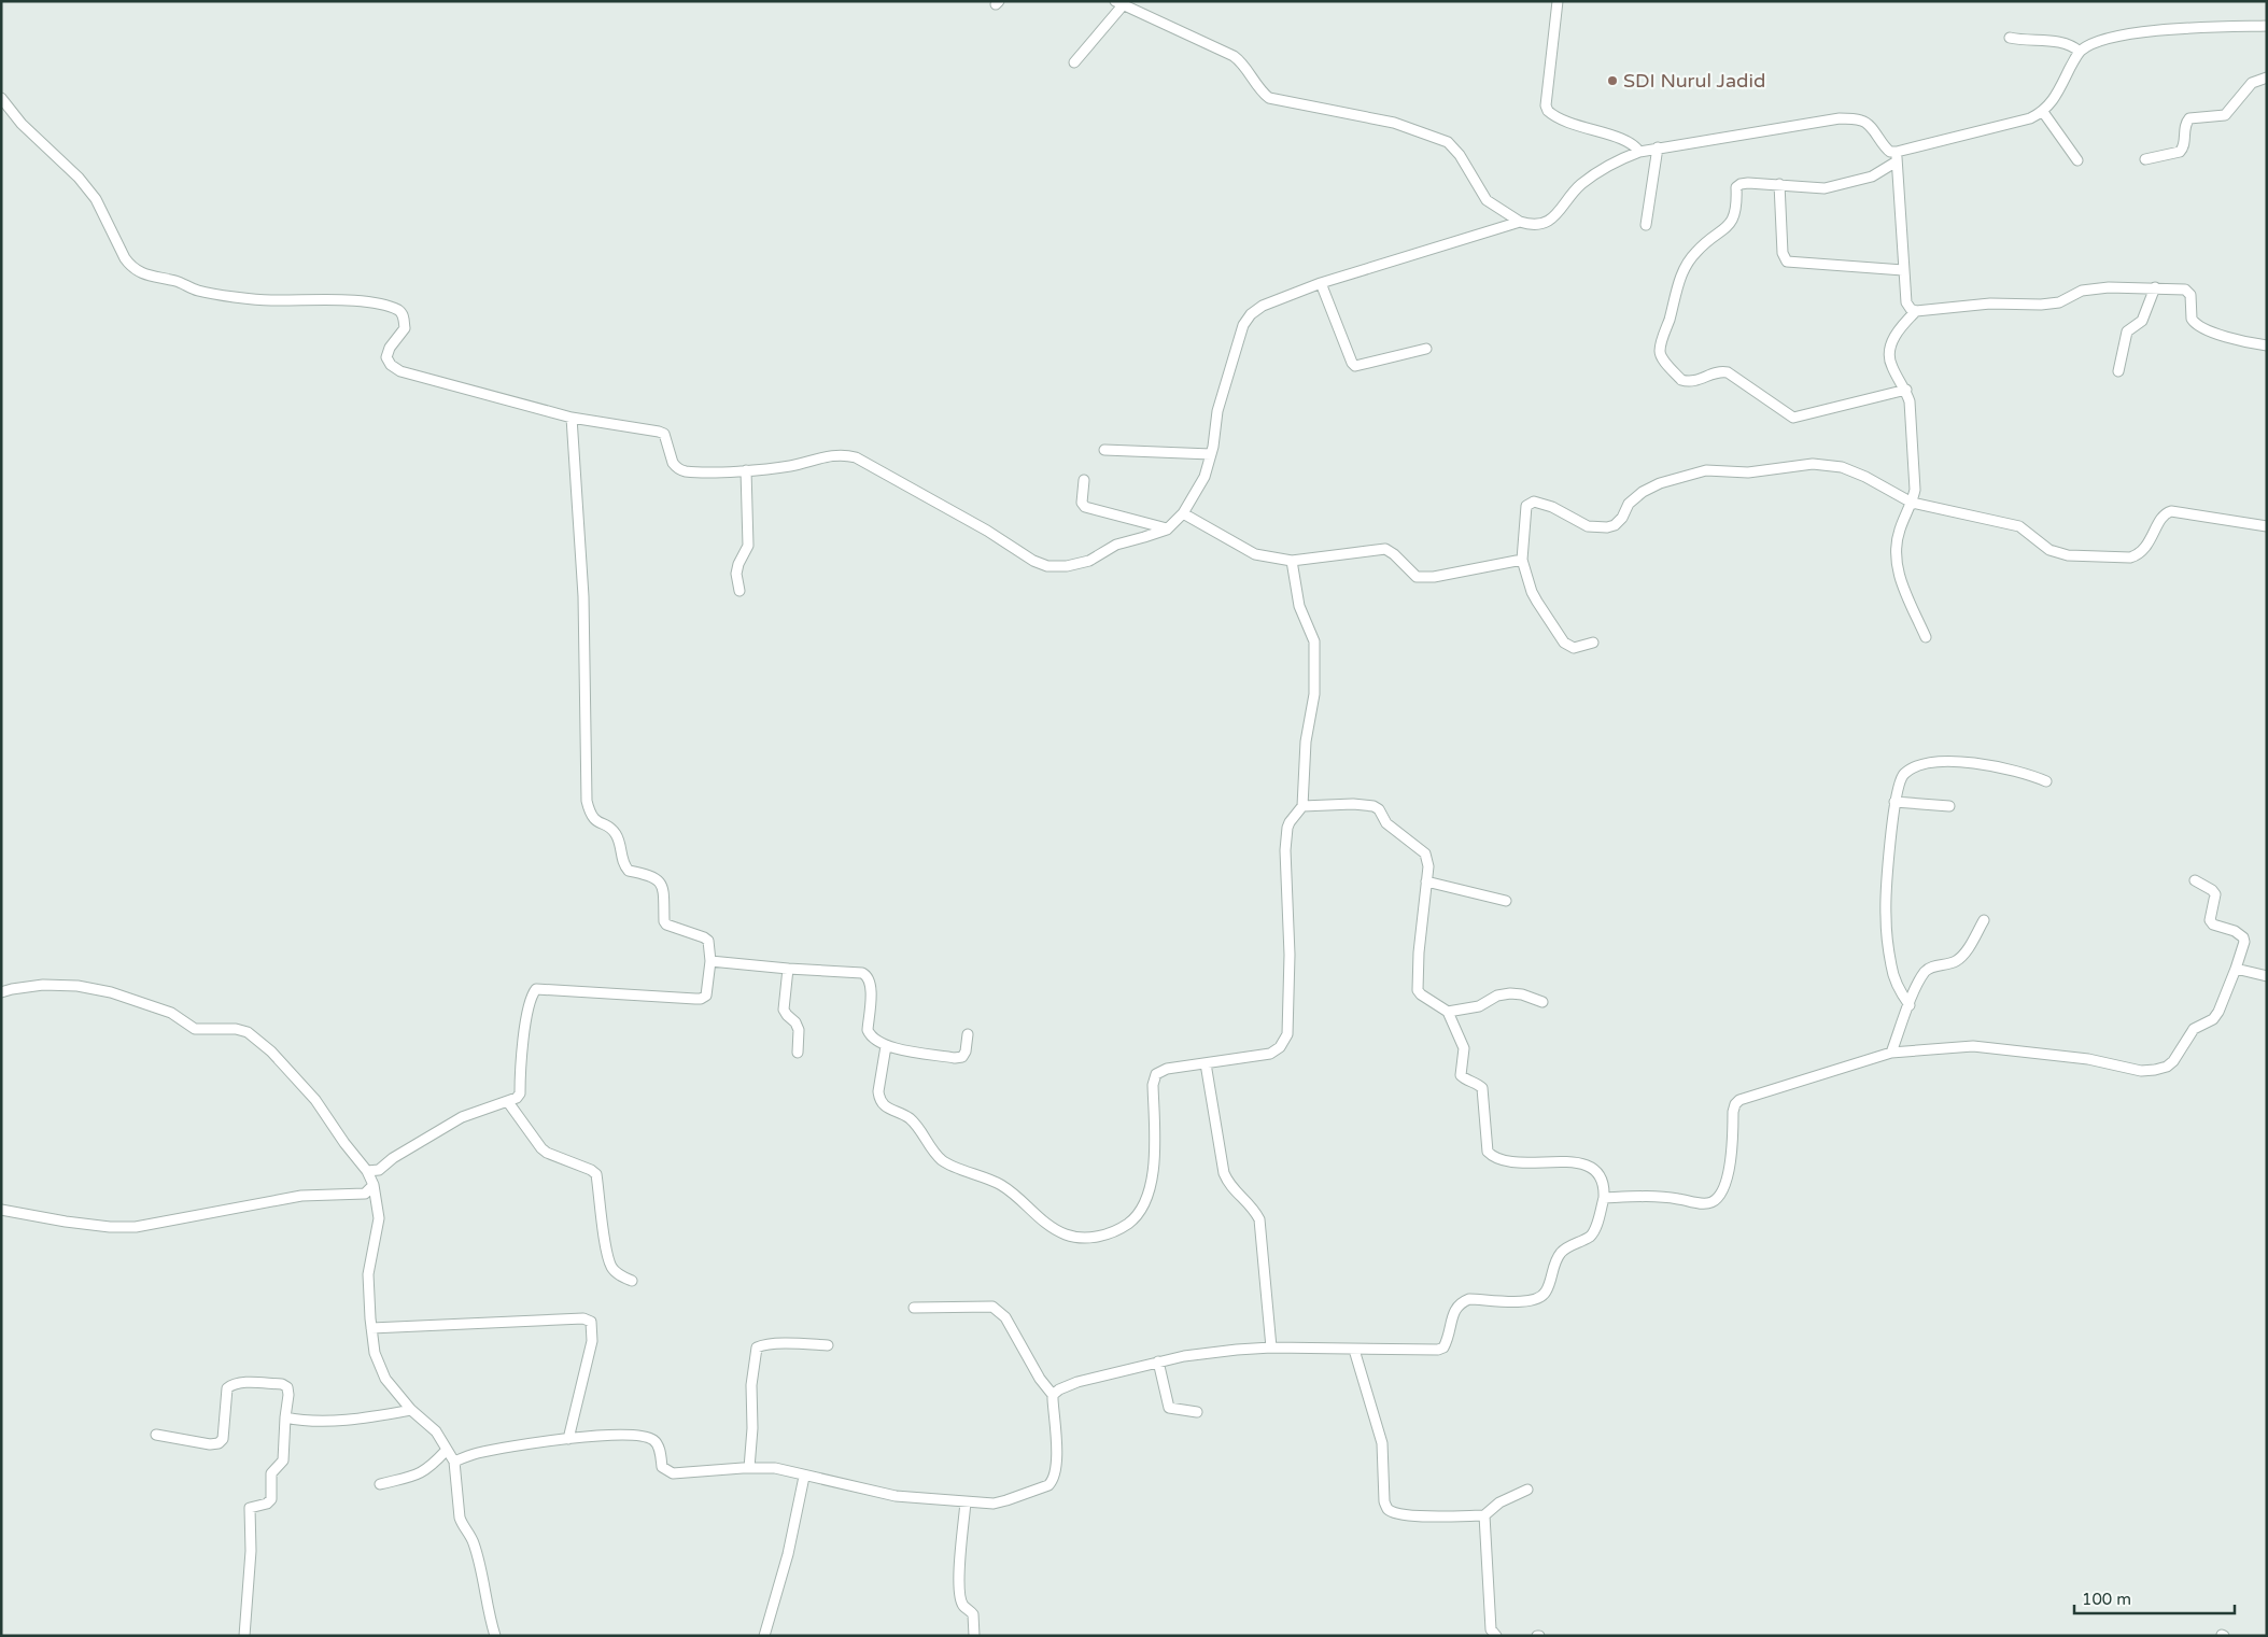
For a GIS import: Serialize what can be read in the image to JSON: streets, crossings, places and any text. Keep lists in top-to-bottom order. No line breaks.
{"places":["SDI Nurul Jadid"],"scale_bar":"100 m"}
